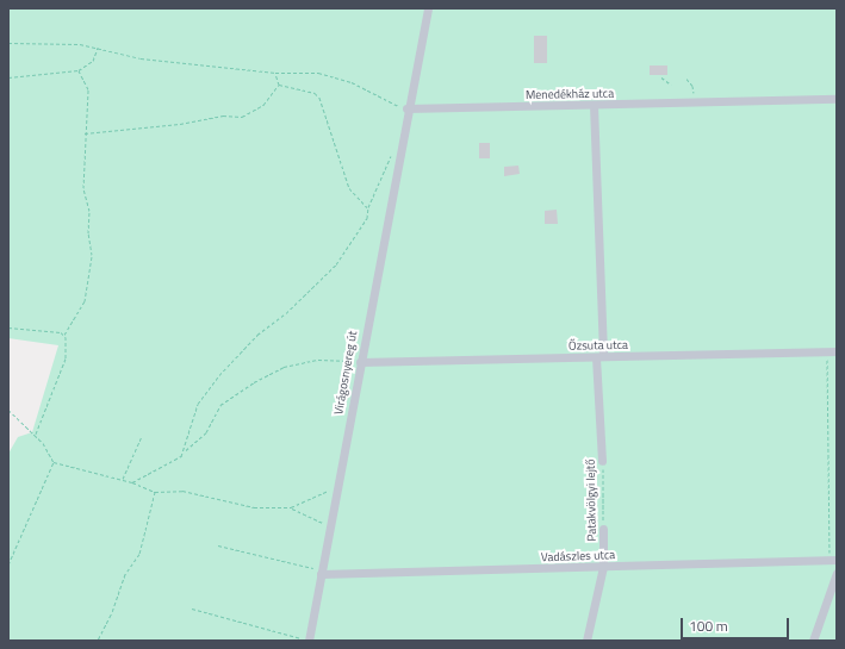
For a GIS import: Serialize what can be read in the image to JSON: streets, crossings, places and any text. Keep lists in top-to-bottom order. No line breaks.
{"streets":{"street":["Menedékház utca","Őzsuta utca","Virágosnyereg út","Patakvölgyi lejtő","Vadászles utca"]},"crossings":[["Menedékház utca","Virágosnyereg út"],["Menedékház utca","Patakvölgyi lejtő"],["Őzsuta utca","Virágosnyereg út"],["Őzsuta utca","Patakvölgyi lejtő"],["Virágosnyereg út","Vadászles utca"],["Patakvölgyi lejtő","Vadászles utca"]],"scale_bar":"100 m"}
